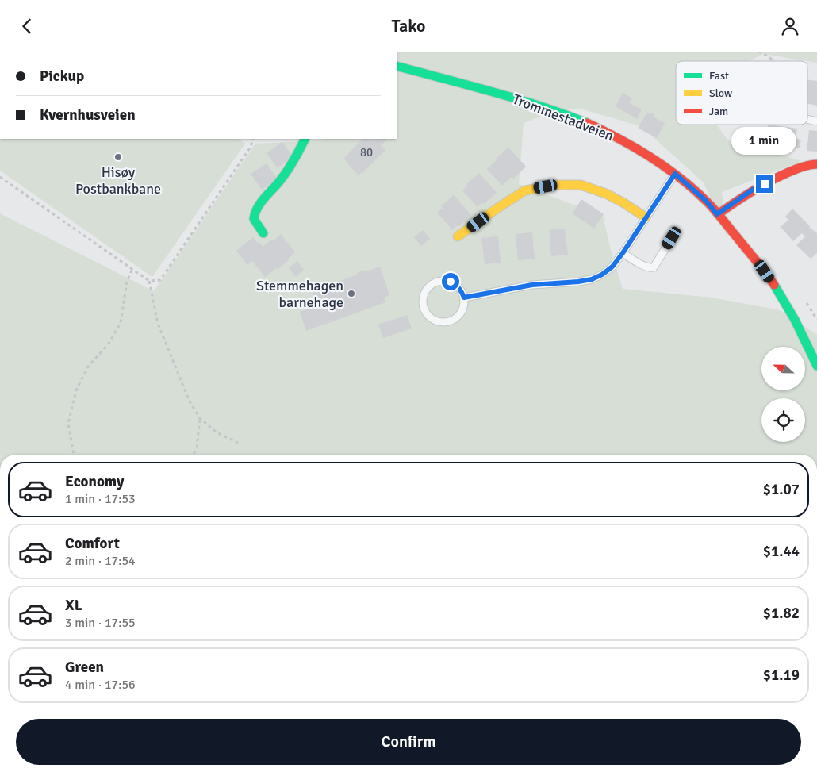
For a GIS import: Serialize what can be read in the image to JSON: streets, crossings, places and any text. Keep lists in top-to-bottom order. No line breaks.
{"streets":{"main road":["Trommestadveien"]},"places":["Hisøy Postbankbane","Stemmehagen barnehage"],"house_numbers":["80"],"legend":["Fast","Slow","Jam"],"north":"left","page":{"header":"Tako","banner":["Pickup","Kvernhusveien"],"bubble":"1 min","list":[{"name":"Economy","note":"1 min · 17:53","value":"$1.07"},{"name":"Comfort","note":"2 min · 17:54","value":"$1.44"},{"name":"XL","note":"3 min · 17:55","value":"$1.82"},{"name":"Green","note":"4 min · 17:56","value":"$1.19"}],"buttons":"Confirm"}}
